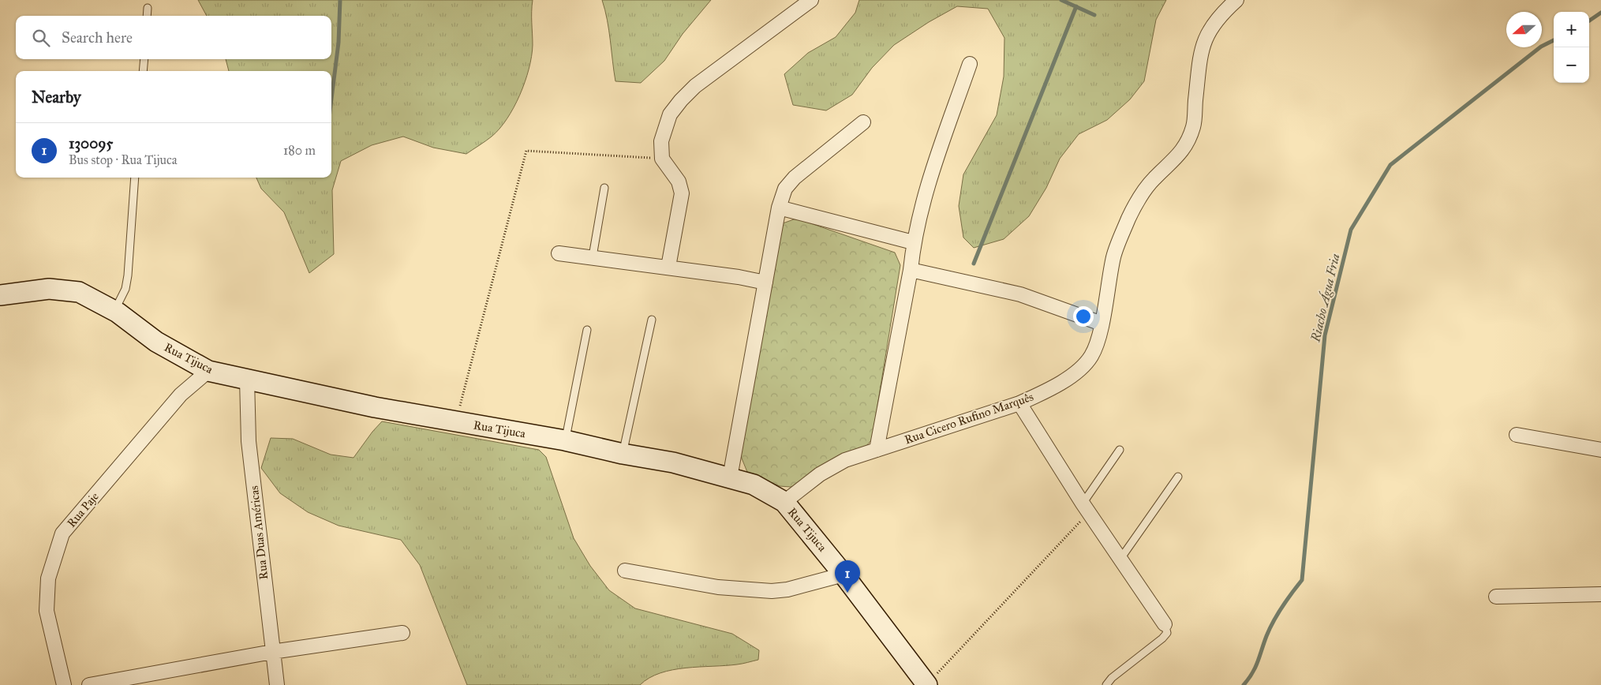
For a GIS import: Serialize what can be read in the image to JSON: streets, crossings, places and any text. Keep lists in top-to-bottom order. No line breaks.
{"streets":{"street":["Rua Tijuca","Rua Cicero Rufino Marquês","Rua Paje","Rua Duas Américas"]},"crossings":[["Rua Tijuca","Rua Cicero Rufino Marquês"],["Rua Tijuca","Rua Paje"],["Rua Tijuca","Rua Duas Américas"]],"water":["Riacho Água Fria"],"north":"left","page":{"map_buttons":["+","−"],"search":"Search here","heading":"Nearby","list":[{"mark":"1","name":"130095","note":"Bus stop · Rua Tijuca","value":"180 m"}],"pins":"1"}}
